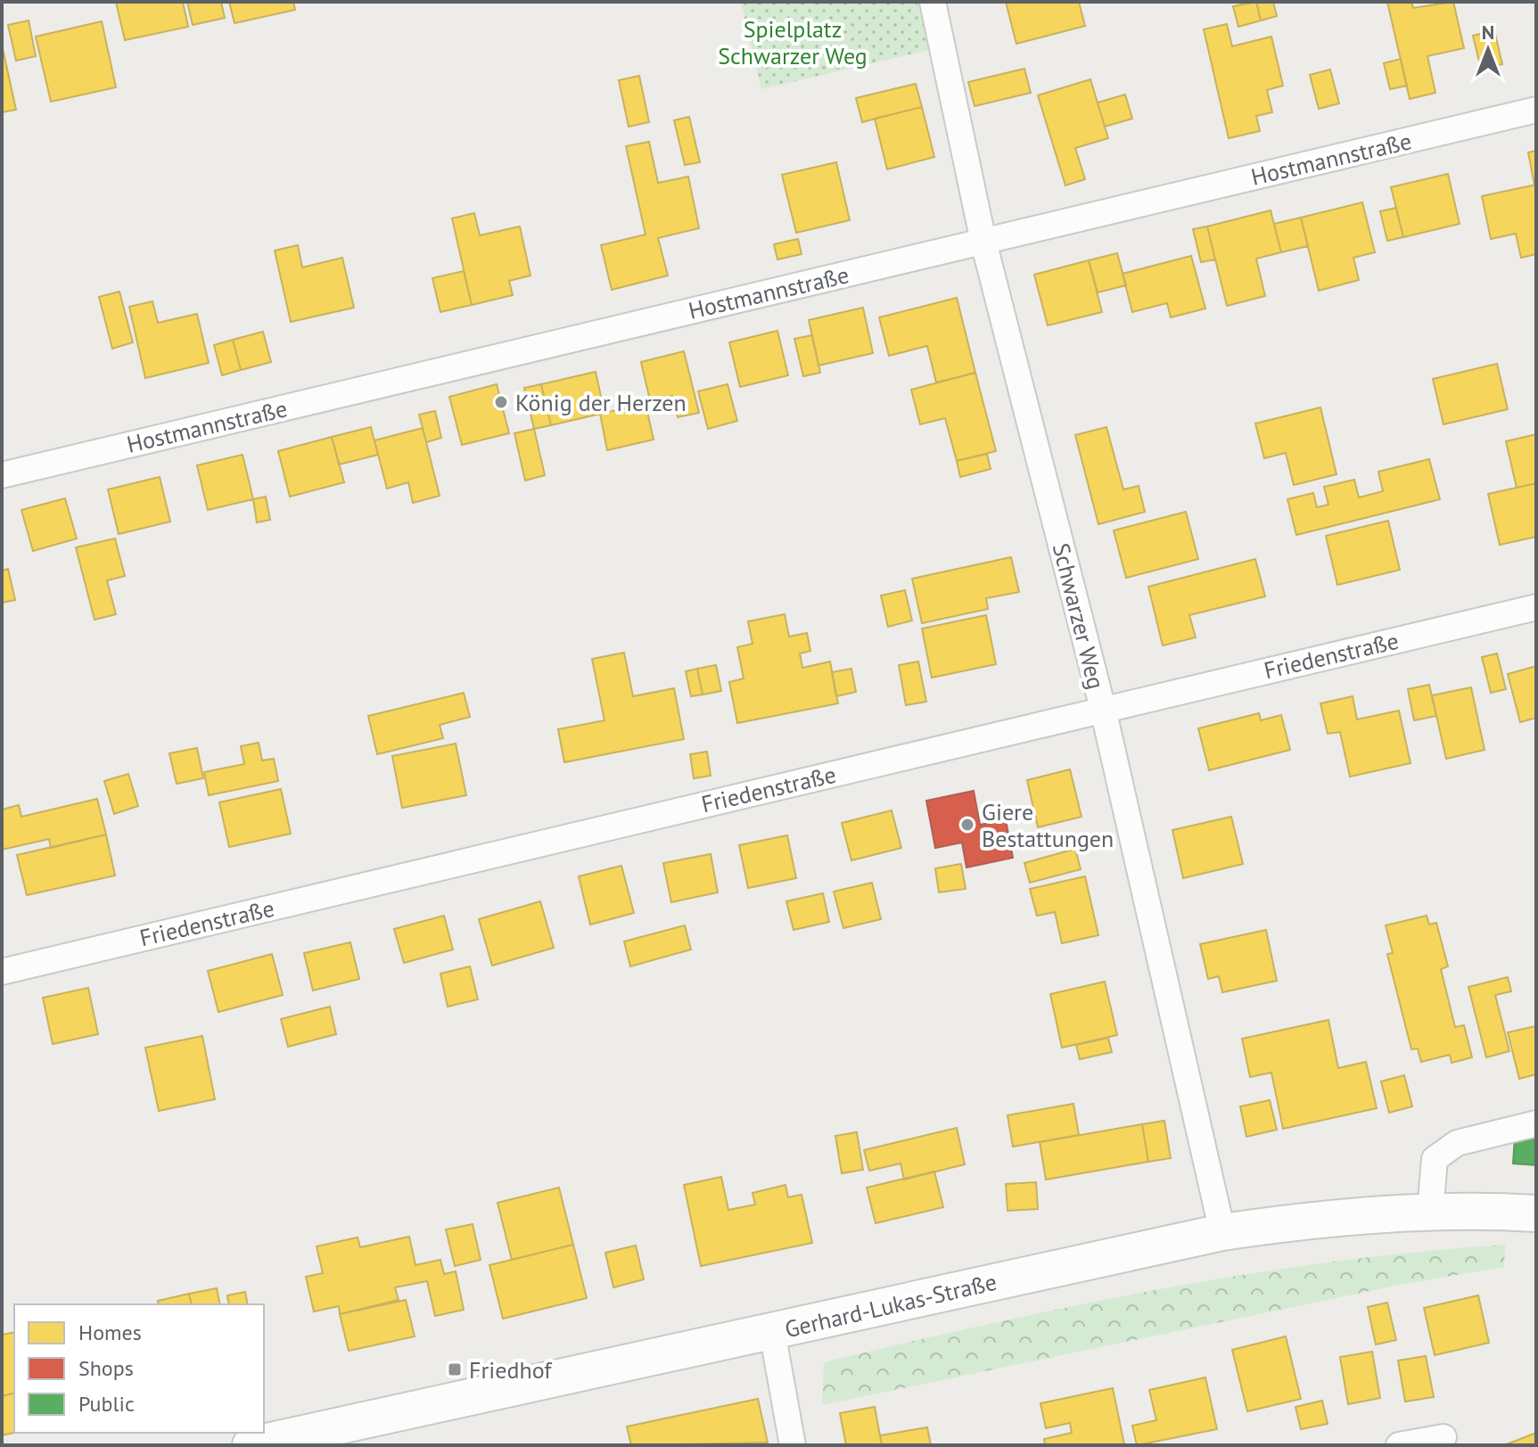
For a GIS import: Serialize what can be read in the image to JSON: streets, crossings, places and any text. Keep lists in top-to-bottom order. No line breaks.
{"streets":{"street":["Hostmannstraße","Schwarzer Weg","Friedenstraße","Gerhard-Lukas-Straße"]},"crossings":[["Hostmannstraße","Schwarzer Weg"],["Schwarzer Weg","Friedenstraße"],["Schwarzer Weg","Gerhard-Lukas-Straße"]],"parks":["Spielplatz Schwarzer Weg"],"places":{"other":["König der Herzen","Giere Bestattungen"],"transit":["Friedhof"]},"legend":["Homes","Shops","Public"],"north":"top"}
